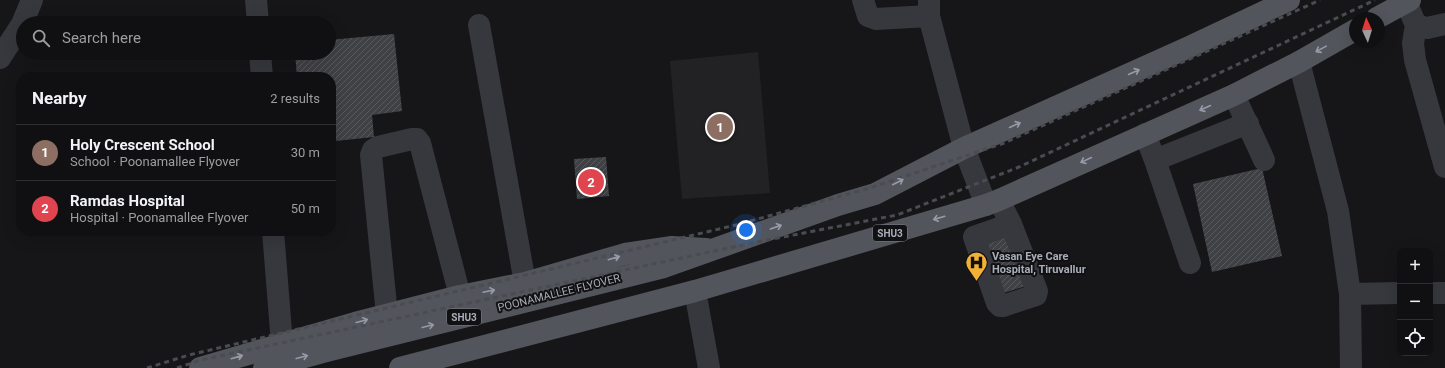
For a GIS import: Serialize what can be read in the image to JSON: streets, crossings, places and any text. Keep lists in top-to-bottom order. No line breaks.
{"streets":{"main road":["SHU3","POONAMALLEE FLYOVER"]},"crossings":[["SHU3","POONAMALLEE FLYOVER"]],"places":{"hospital":["Vasan Eye Care Hospital, Tiruvallur"]},"north":"top","page":{"search":"Search here","heading":["Nearby","2 results"],"pins":["1","2"],"list":[{"mark":"1","name":"Holy Crescent School","note":"School · Poonamallee Flyover","value":"30 m"},{"mark":"2","name":"Ramdas Hospital","note":"Hospital · Poonamallee Flyover","value":"50 m"}],"map_buttons":["+","−"]}}
